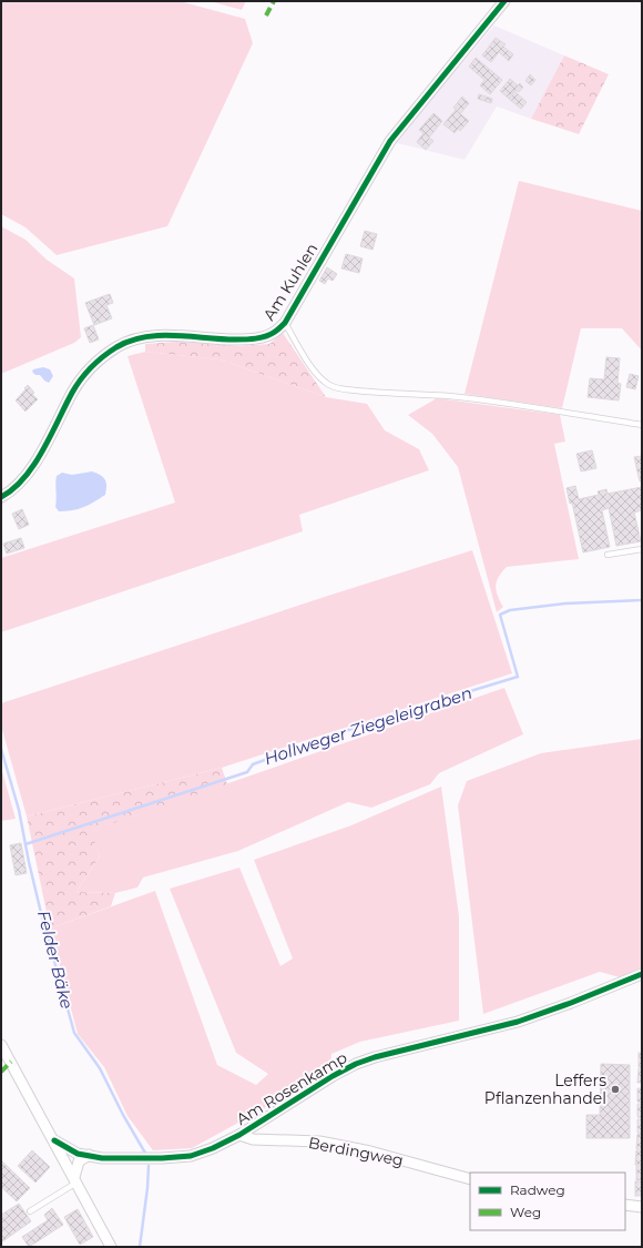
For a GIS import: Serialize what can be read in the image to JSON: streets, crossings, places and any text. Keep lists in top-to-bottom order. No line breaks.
{"streets":{"street":["Am Kuhlen","Am Rosenkamp","Berdingweg"]},"crossings":[["Am Rosenkamp","Berdingweg"]],"water":["Hollweger Ziegeleigraben","Felder Bäke"],"places":["Leffers Pflanzenhandel"],"legend":["Radweg","Weg"]}
